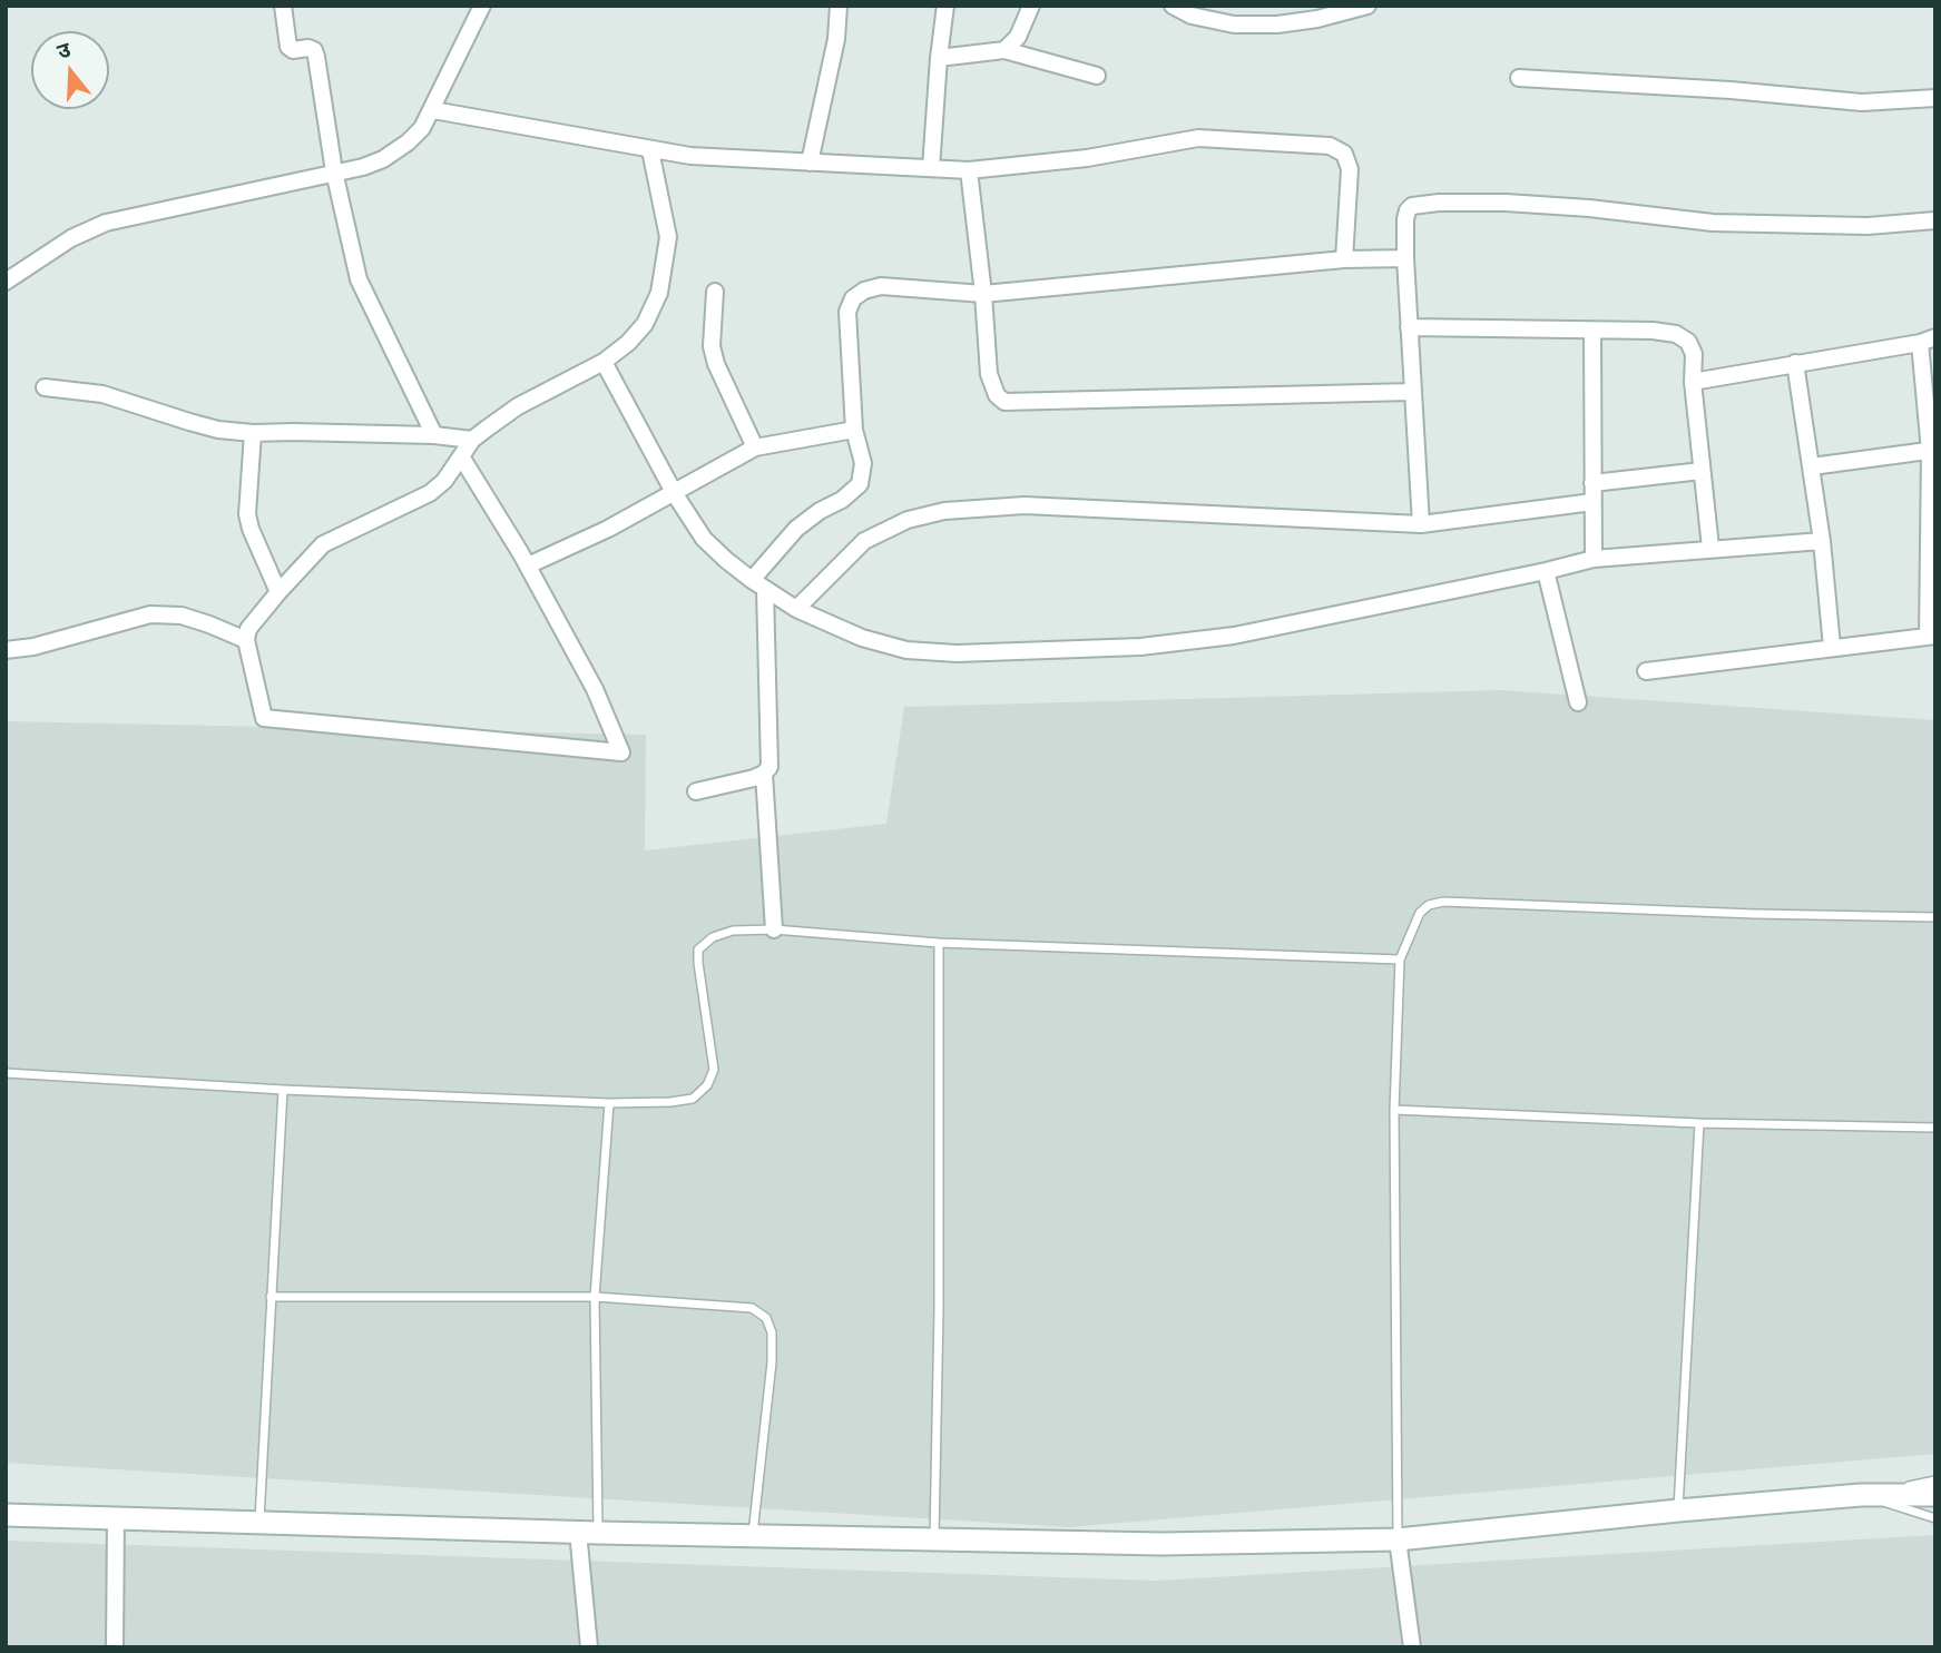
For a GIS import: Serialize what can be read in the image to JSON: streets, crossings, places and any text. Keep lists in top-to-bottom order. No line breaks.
{"north":"top"}
